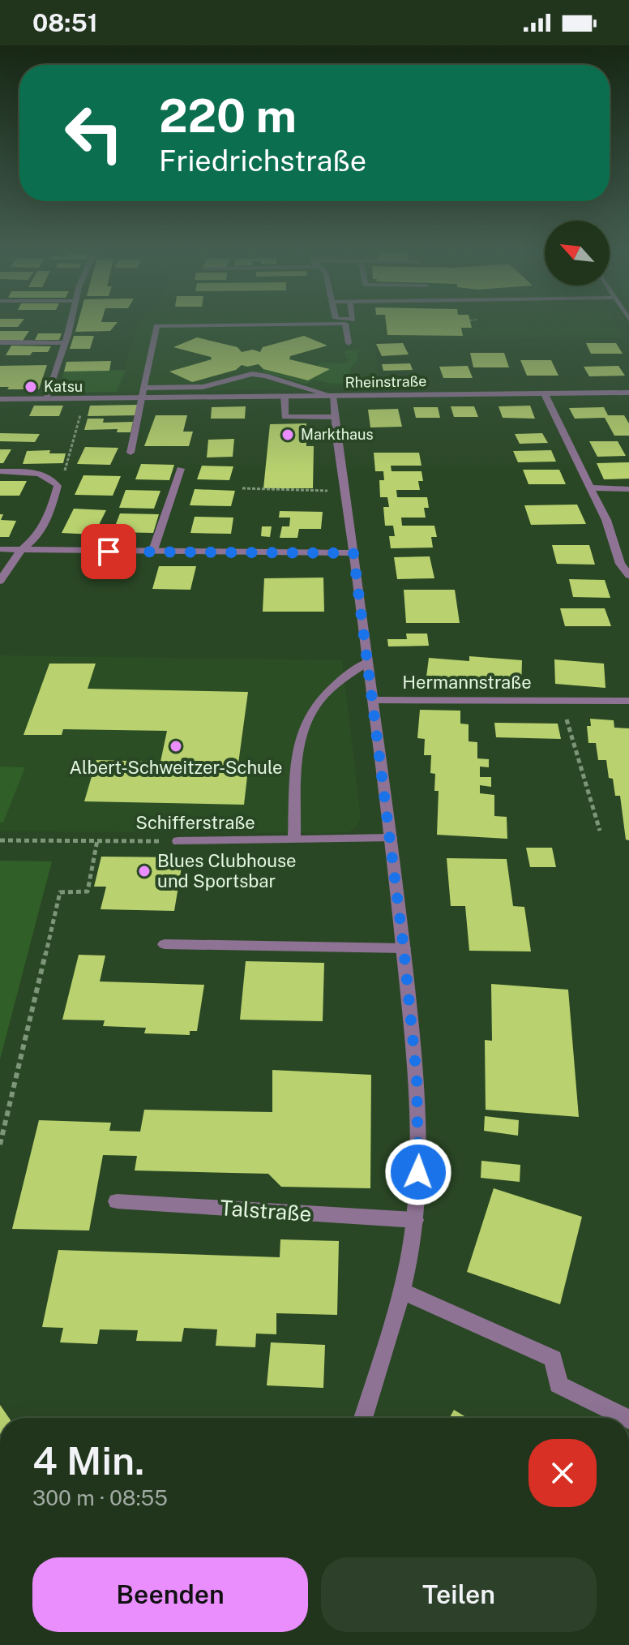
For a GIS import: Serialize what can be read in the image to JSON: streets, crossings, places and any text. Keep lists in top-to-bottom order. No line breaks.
{"streets":{"street":["Rheinstraße","Hermannstraße","Schifferstraße","Talstraße"]},"places":["Katsu","Markthaus","Albert-Schweitzer-Schule","Blues Clubhouse und Sportsbar"],"north":"top left","page":{"status":"08:51","turn":["220 m","Friedrichstraße"],"heading":["4 Min.","300 m · 08:55"],"buttons":["Beenden","Teilen"]}}
